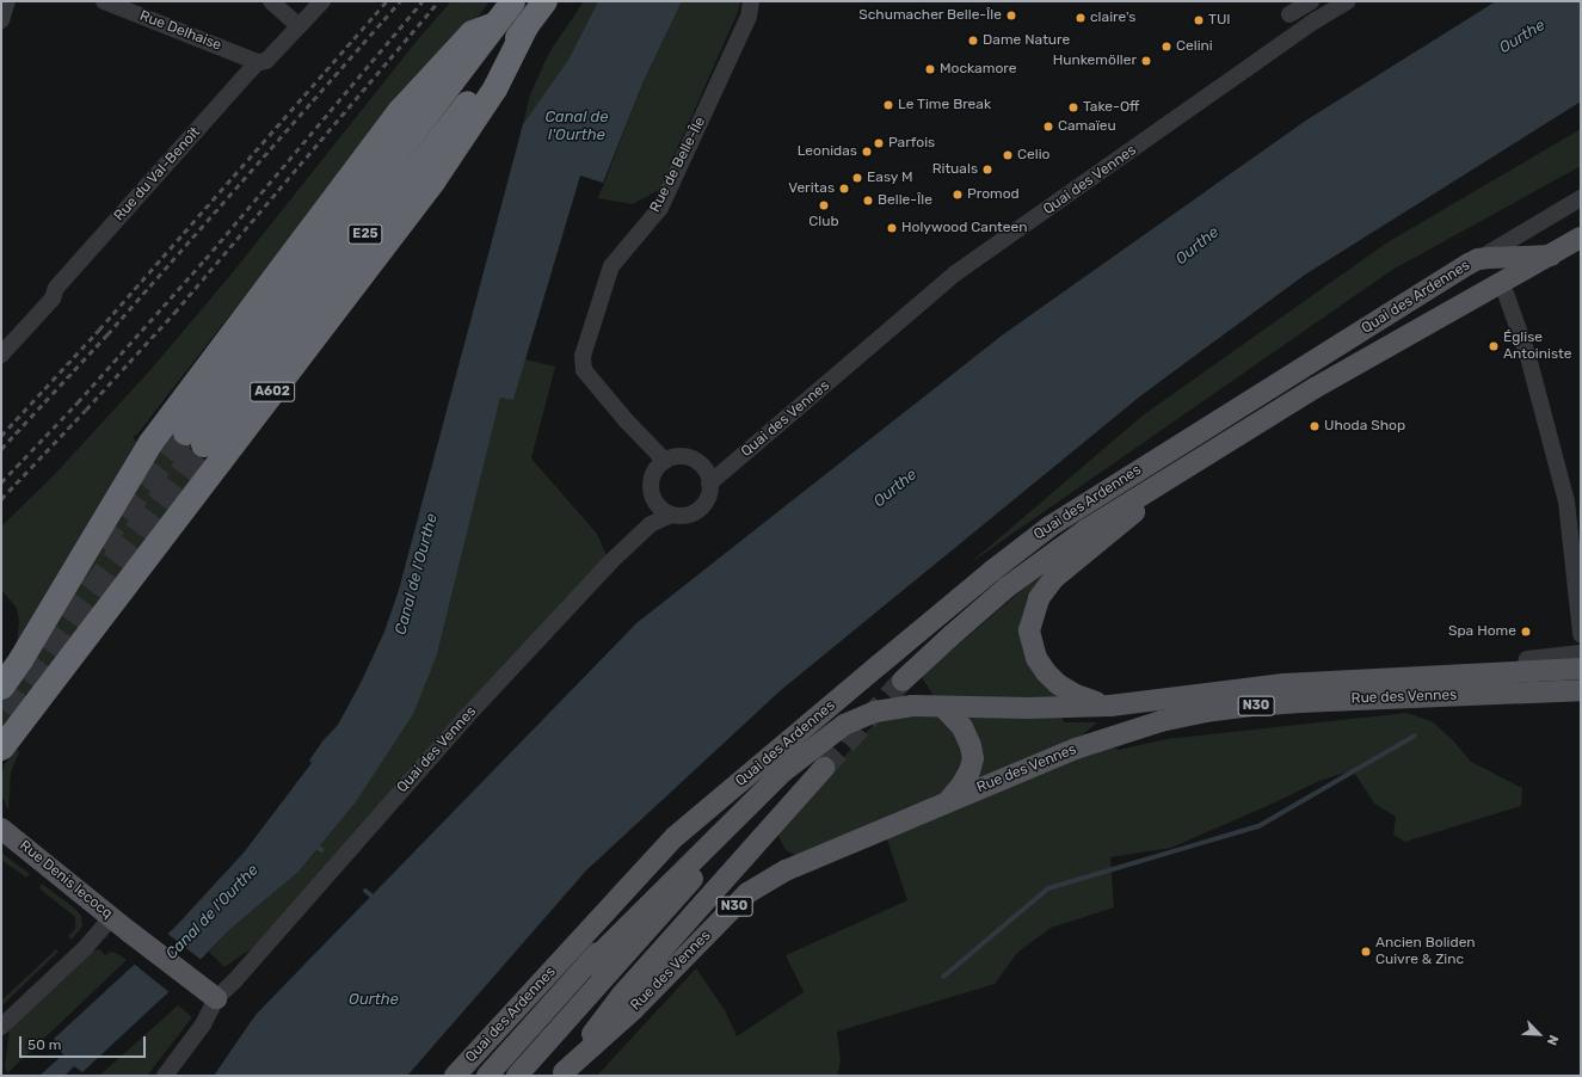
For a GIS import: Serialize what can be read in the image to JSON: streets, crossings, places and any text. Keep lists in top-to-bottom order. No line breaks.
{"streets":{"highway":["E25","A602"],"main road":["Quai des Ardennes","Rue des Vennes","N30","Rue Denis lecocq"],"street":["Rue Delhaise","Rue de Belle-Île","Rue du Val-Benoît","Quai des Vennes"]},"crossings":[["Rue Delhaise","Rue du Val-Benoît"],["Rue de Belle-Île","Quai des Vennes"],["Quai des Vennes","Rue Denis lecocq"],["E25","A602"],["Quai des Ardennes","Rue des Vennes"],["Rue des Vennes","N30"]],"water":["Ourthe","Canal de l'Ourthe"],"places":["Schumacher Belle-Île","claire's","TUI","Dame Nature","Celini","Hunkemöller","Mockamore","Le Time Break","Take-Off","Camaïeu","Parfois","Leonidas","Celio","Rituals","Easy M","Veritas","Promod","Belle-Île","Club","Holywood Canteen","Église Antoiniste","Uhoda Shop","Spa Home","Ancien Boliden Cuivre & Zinc"],"scale_bar":"50 m","north":"bottom right"}
